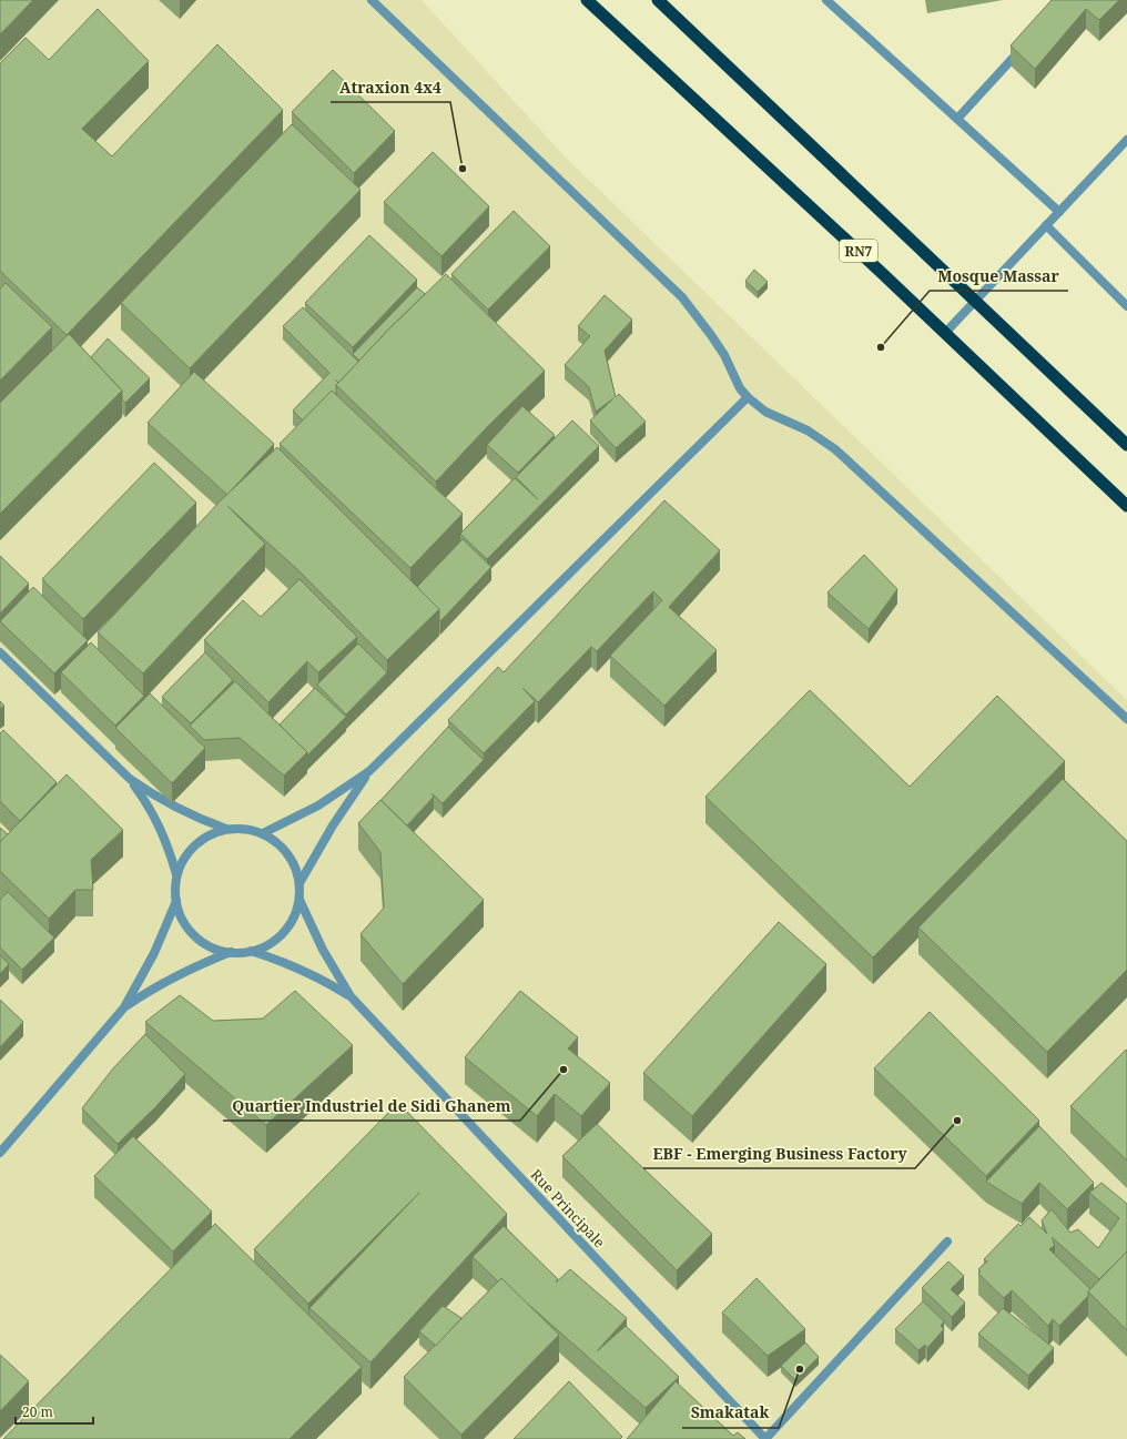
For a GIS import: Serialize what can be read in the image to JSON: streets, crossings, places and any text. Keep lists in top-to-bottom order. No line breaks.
{"streets":{"highway":["RN7"],"street":["Rue Principale"]},"places":["Atraxion 4x4","Mosque Massar","Quartier Industriel de Sidi Ghanem","EBF - Emerging Business Factory","Smakatak"],"scale_bar":"20 m"}
